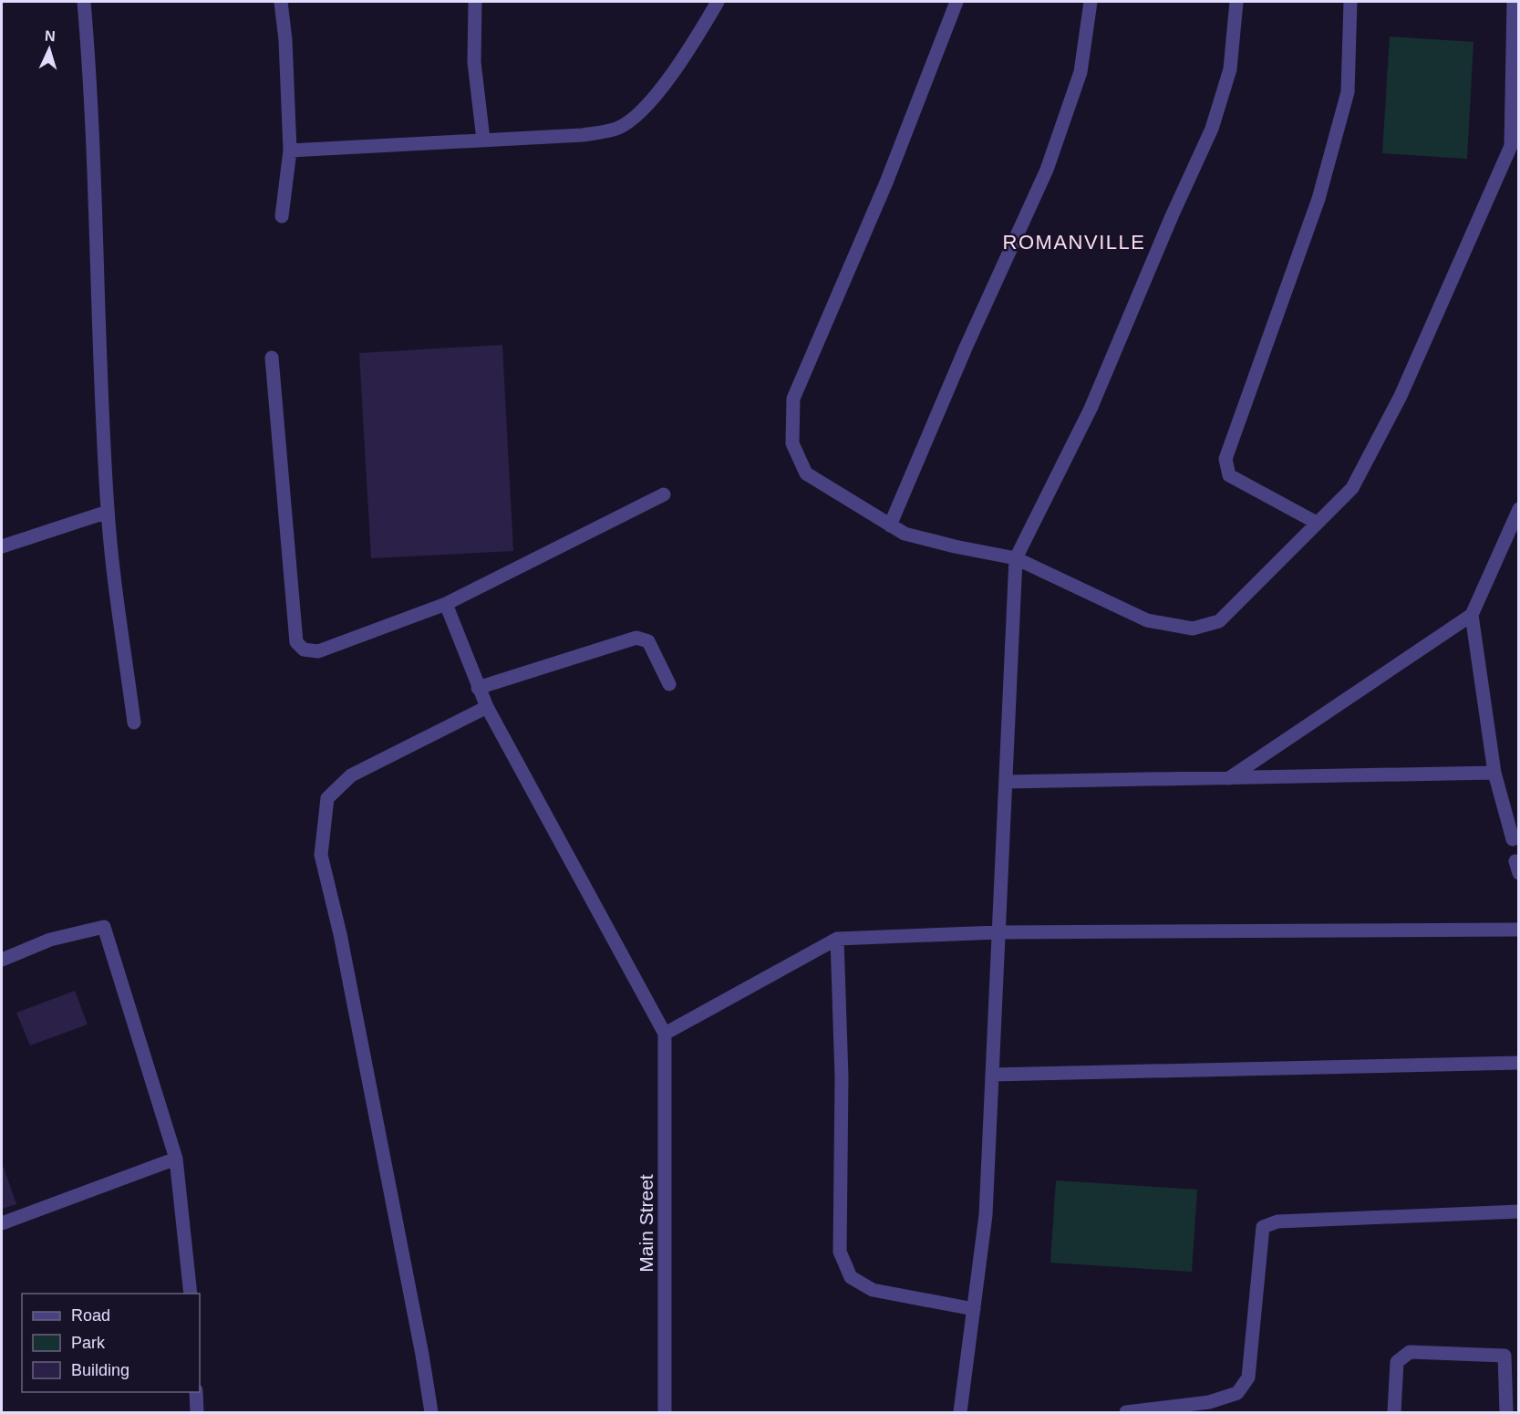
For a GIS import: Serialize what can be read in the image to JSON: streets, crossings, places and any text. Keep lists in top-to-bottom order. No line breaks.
{"streets":{"street":["Main Street"]},"districts":["ROMANVILLE"],"legend":["Road","Park","Building"],"north":"top"}
